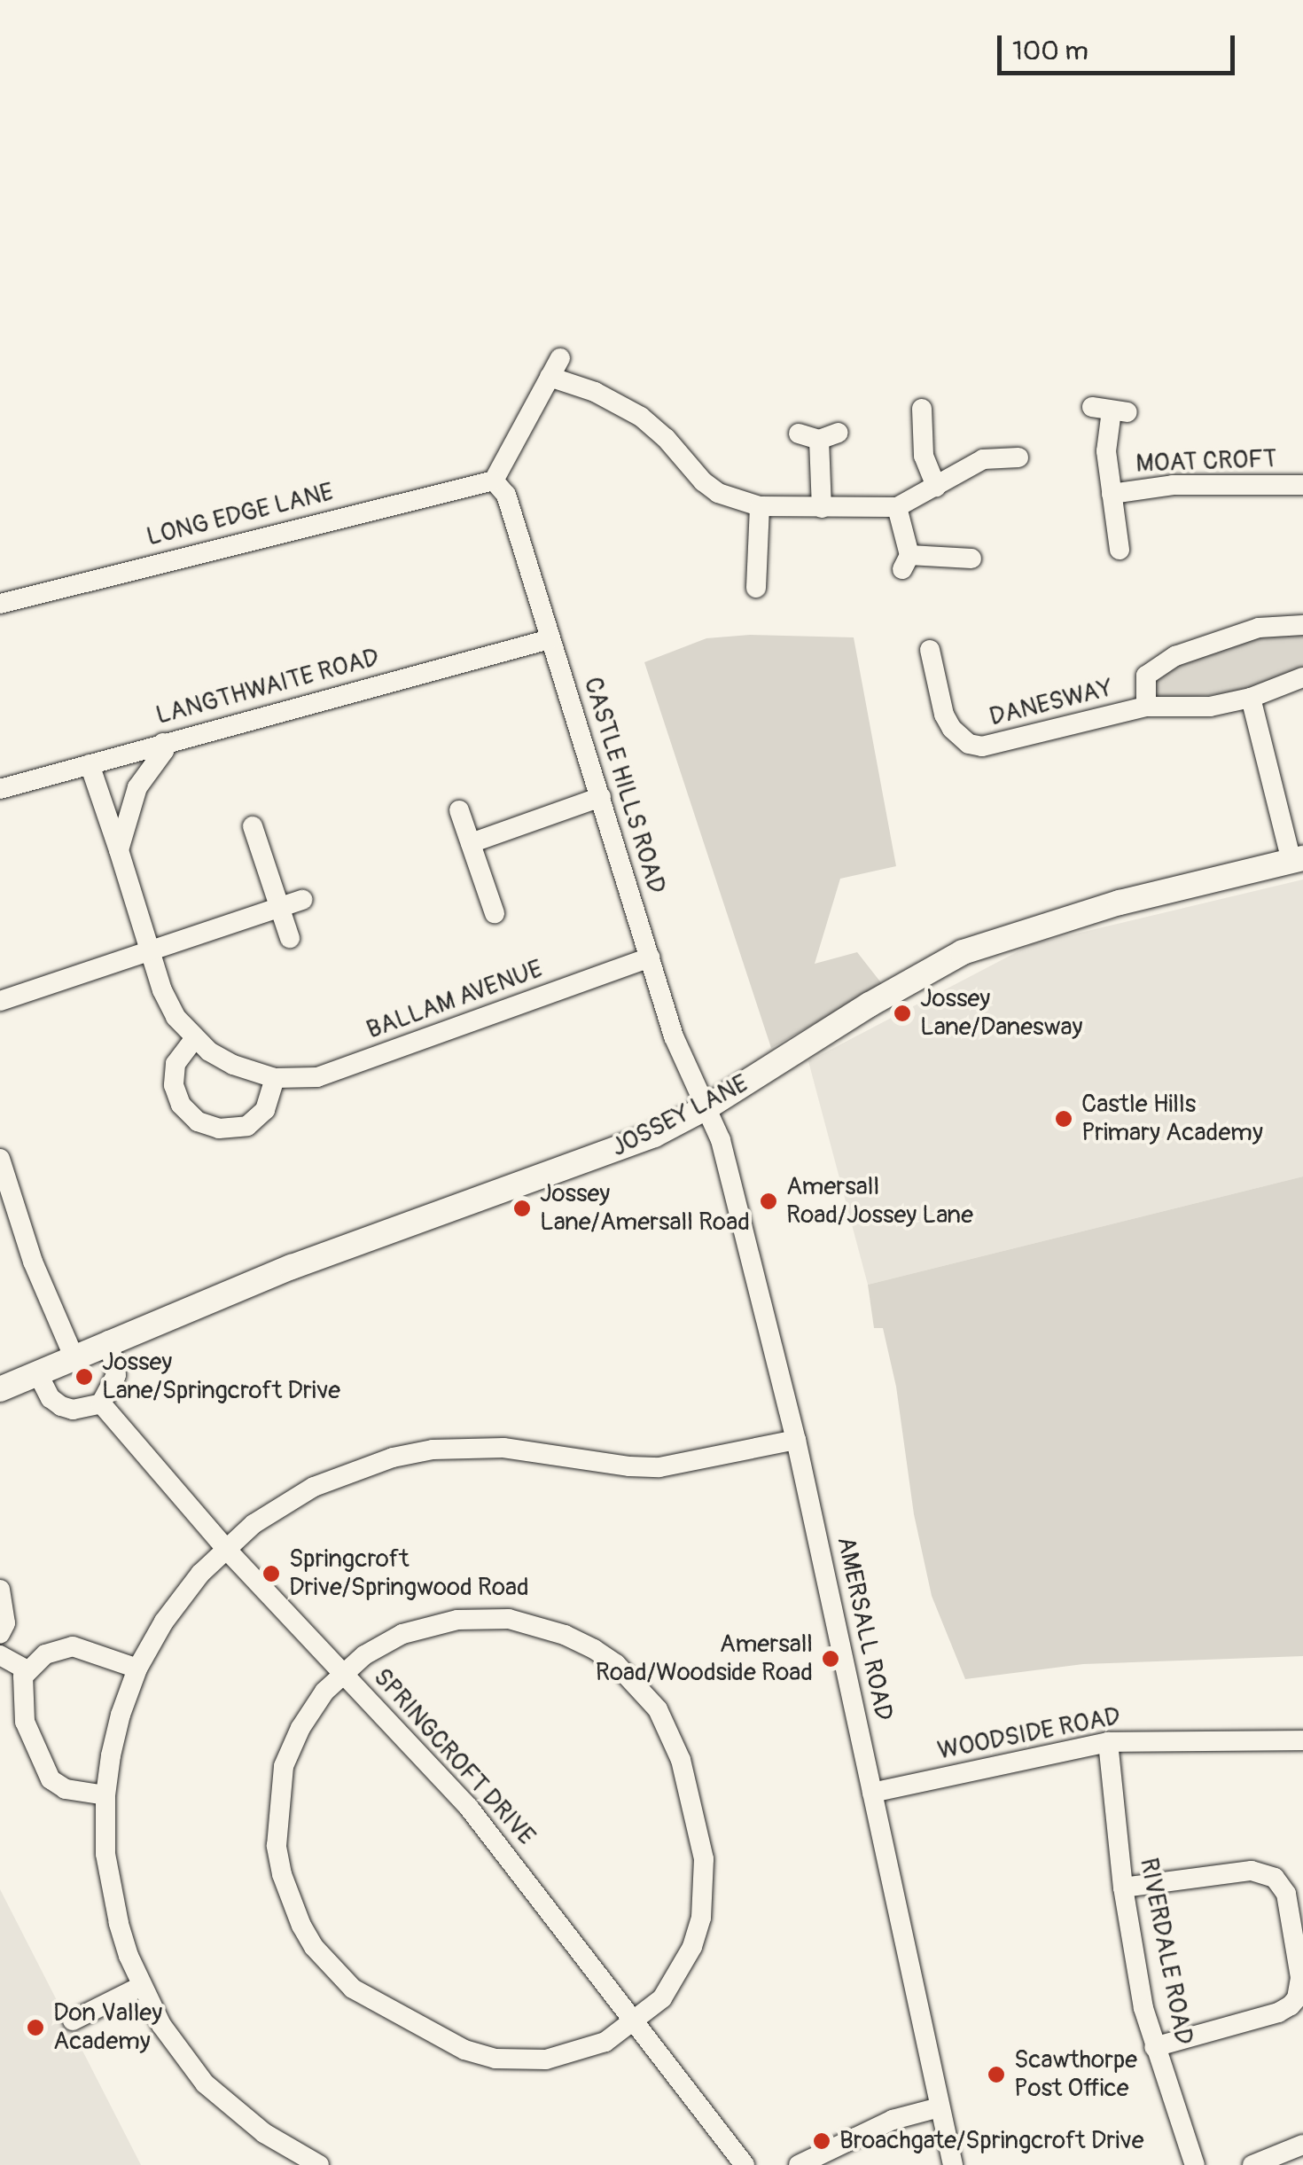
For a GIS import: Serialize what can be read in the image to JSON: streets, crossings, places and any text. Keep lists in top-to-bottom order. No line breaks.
{"streets":{"street":["MOAT CROFT","LONG EDGE LANE","LANGTHWAITE ROAD","DANESWAY","CASTLE HILLS ROAD","BALLAM AVENUE","JOSSEY LANE","AMERSALL ROAD","WOODSIDE ROAD","SPRINGCROFT DRIVE","RIVERDALE ROAD"]},"crossings":[["LONG EDGE LANE","CASTLE HILLS ROAD"],["LANGTHWAITE ROAD","CASTLE HILLS ROAD"],["LANGTHWAITE ROAD","BALLAM AVENUE"],["CASTLE HILLS ROAD","BALLAM AVENUE"],["CASTLE HILLS ROAD","JOSSEY LANE"],["CASTLE HILLS ROAD","AMERSALL ROAD"],["JOSSEY LANE","AMERSALL ROAD"],["AMERSALL ROAD","WOODSIDE ROAD"],["WOODSIDE ROAD","RIVERDALE ROAD"]],"places":["Jossey Lane/Danesway","Castle Hills Primary Academy","Amersall Road/Jossey Lane","Jossey Lane/Amersall Road","Jossey Lane/Springcroft Drive","Springcroft Drive/Springwood Road","Amersall Road/Woodside Road","Don Valley Academy","Scawthorpe Post Office","Broachgate/Springcroft Drive"],"scale_bar":"100 m"}
